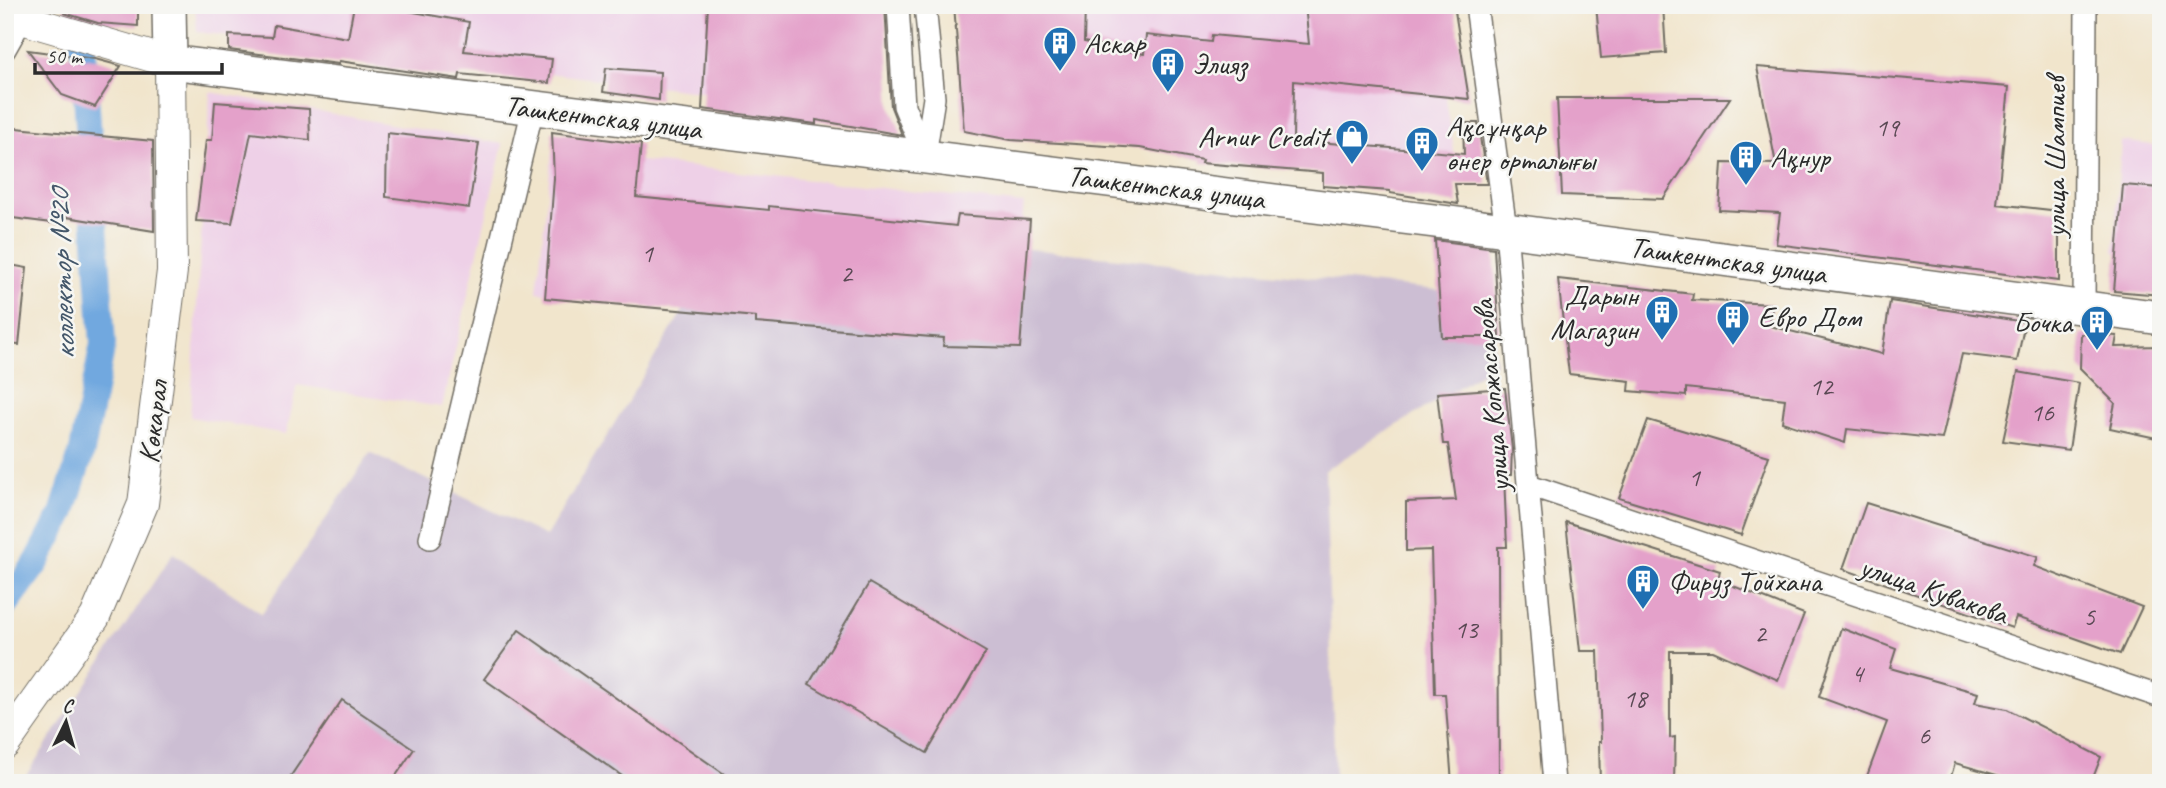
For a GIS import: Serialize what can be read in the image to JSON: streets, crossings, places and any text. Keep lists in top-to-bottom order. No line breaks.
{"streets":{"main road":["Ташкентская улица","Көкарал"],"street":["улица Шампиев","улица Копжасарова","улица Кувакова"]},"crossings":[["Ташкентская улица","улица Шампиев"],["Ташкентская улица","улица Копжасарова"],["Ташкентская улица","Көкарал"],["улица Копжасарова","улица Кувакова"]],"water":["коллектор №20"],"places":{"building":["Аскар","Элияз","Ақсұнқар өнер орталығы","Ақнур","Дарын Магазин","Евро Дом","Бочка","Фируз Тойхана"],"shop":["Arnur Credit"]},"house_numbers":["19","1","2","12","16","1","5","13","2","4","18","6"],"scale_bar":"50 m","north":"top"}
